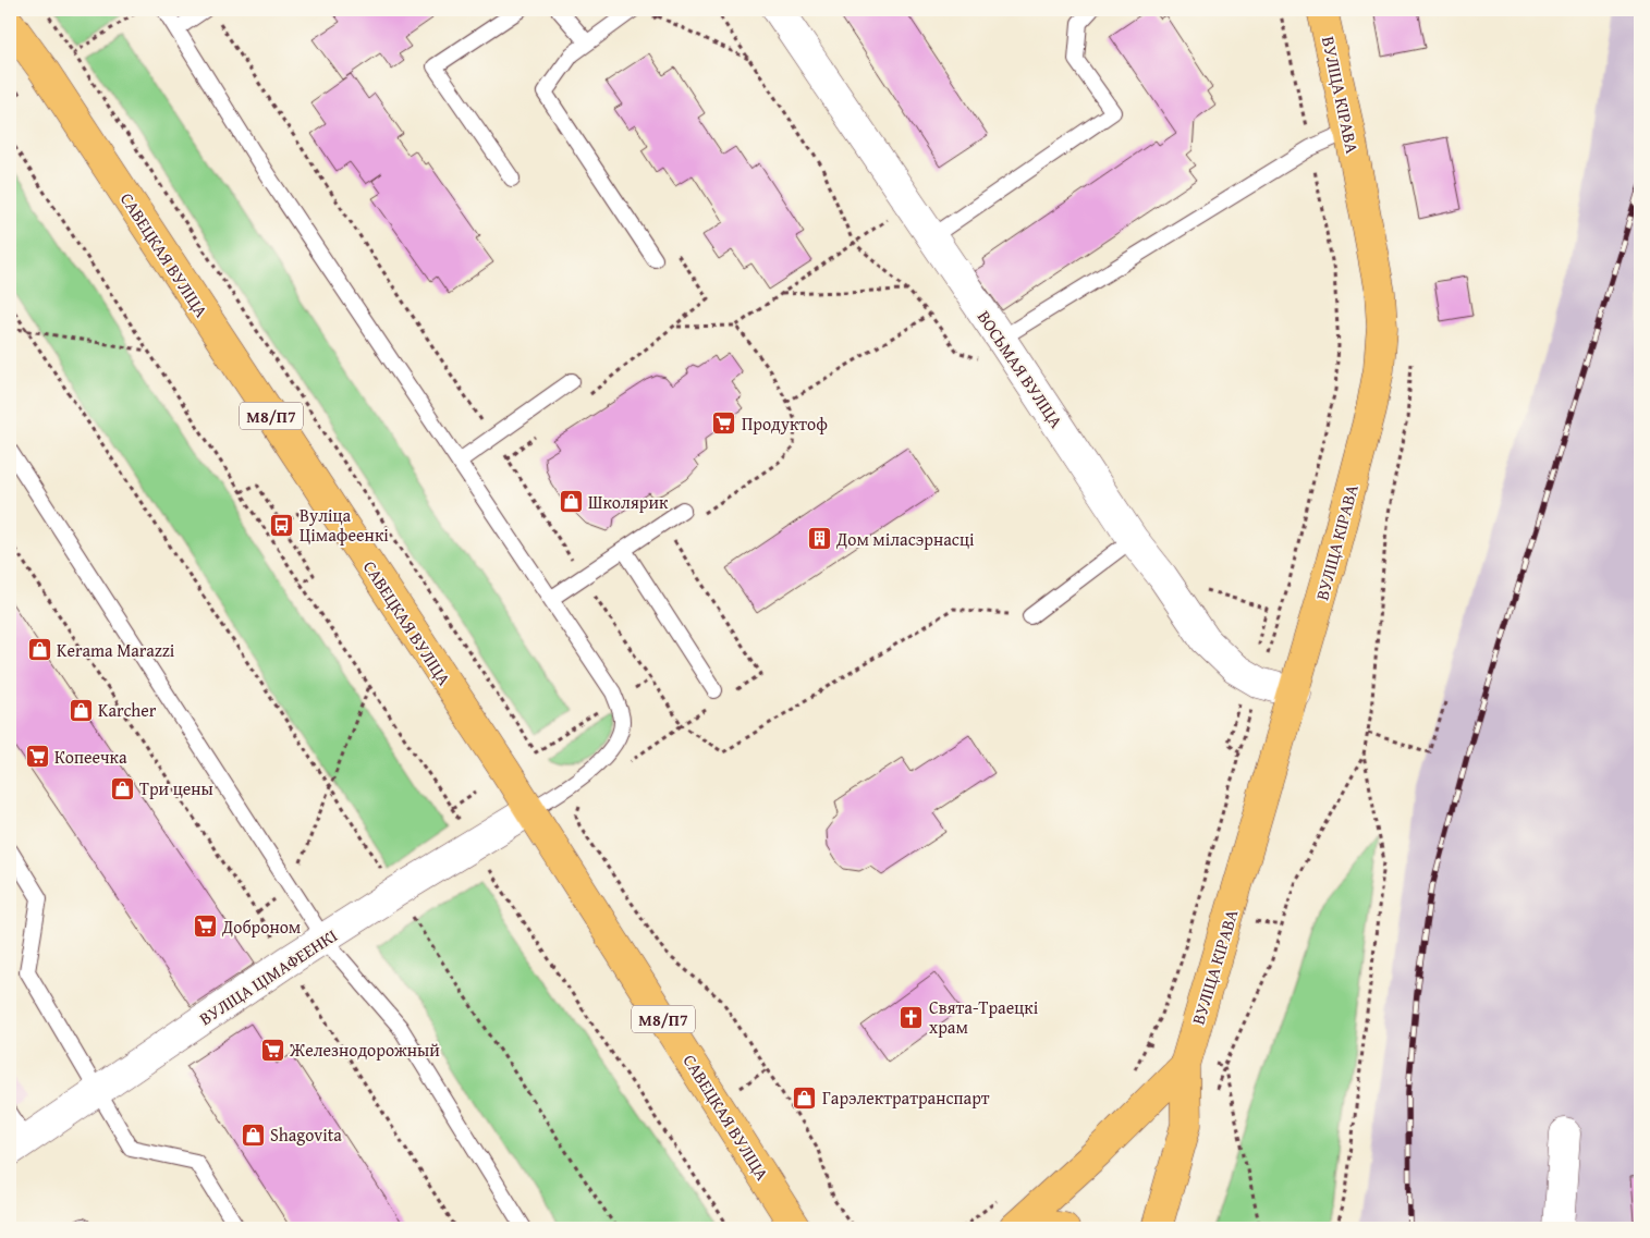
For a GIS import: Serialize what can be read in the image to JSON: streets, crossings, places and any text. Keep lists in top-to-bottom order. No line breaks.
{"streets":{"main road":["ВУЛІЦА КІРАВА","САВЕЦКАЯ ВУЛІЦА","М8/П7"],"street":["ВОСЬМАЯ ВУЛІЦА","ВУЛІЦА ЦІМАФЕЕНКІ"]},"crossings":[["ВУЛІЦА КІРАВА","ВОСЬМАЯ ВУЛІЦА"],["САВЕЦКАЯ ВУЛІЦА","ВУЛІЦА ЦІМАФЕЕНКІ"]],"places":{"supermarket":["Продуктоф","Копеечка","Доброном","Железнодорожный"],"shop":["Школярик","Kerama Marazzi","Karcher","Три цены","Гарэлектратранспарт","Shagovita"],"bus stop":["Вуліца Цімафеенкі"],"building":["Дом міласэрнасці"],"church":["Свята-Траецкі храм"]}}
